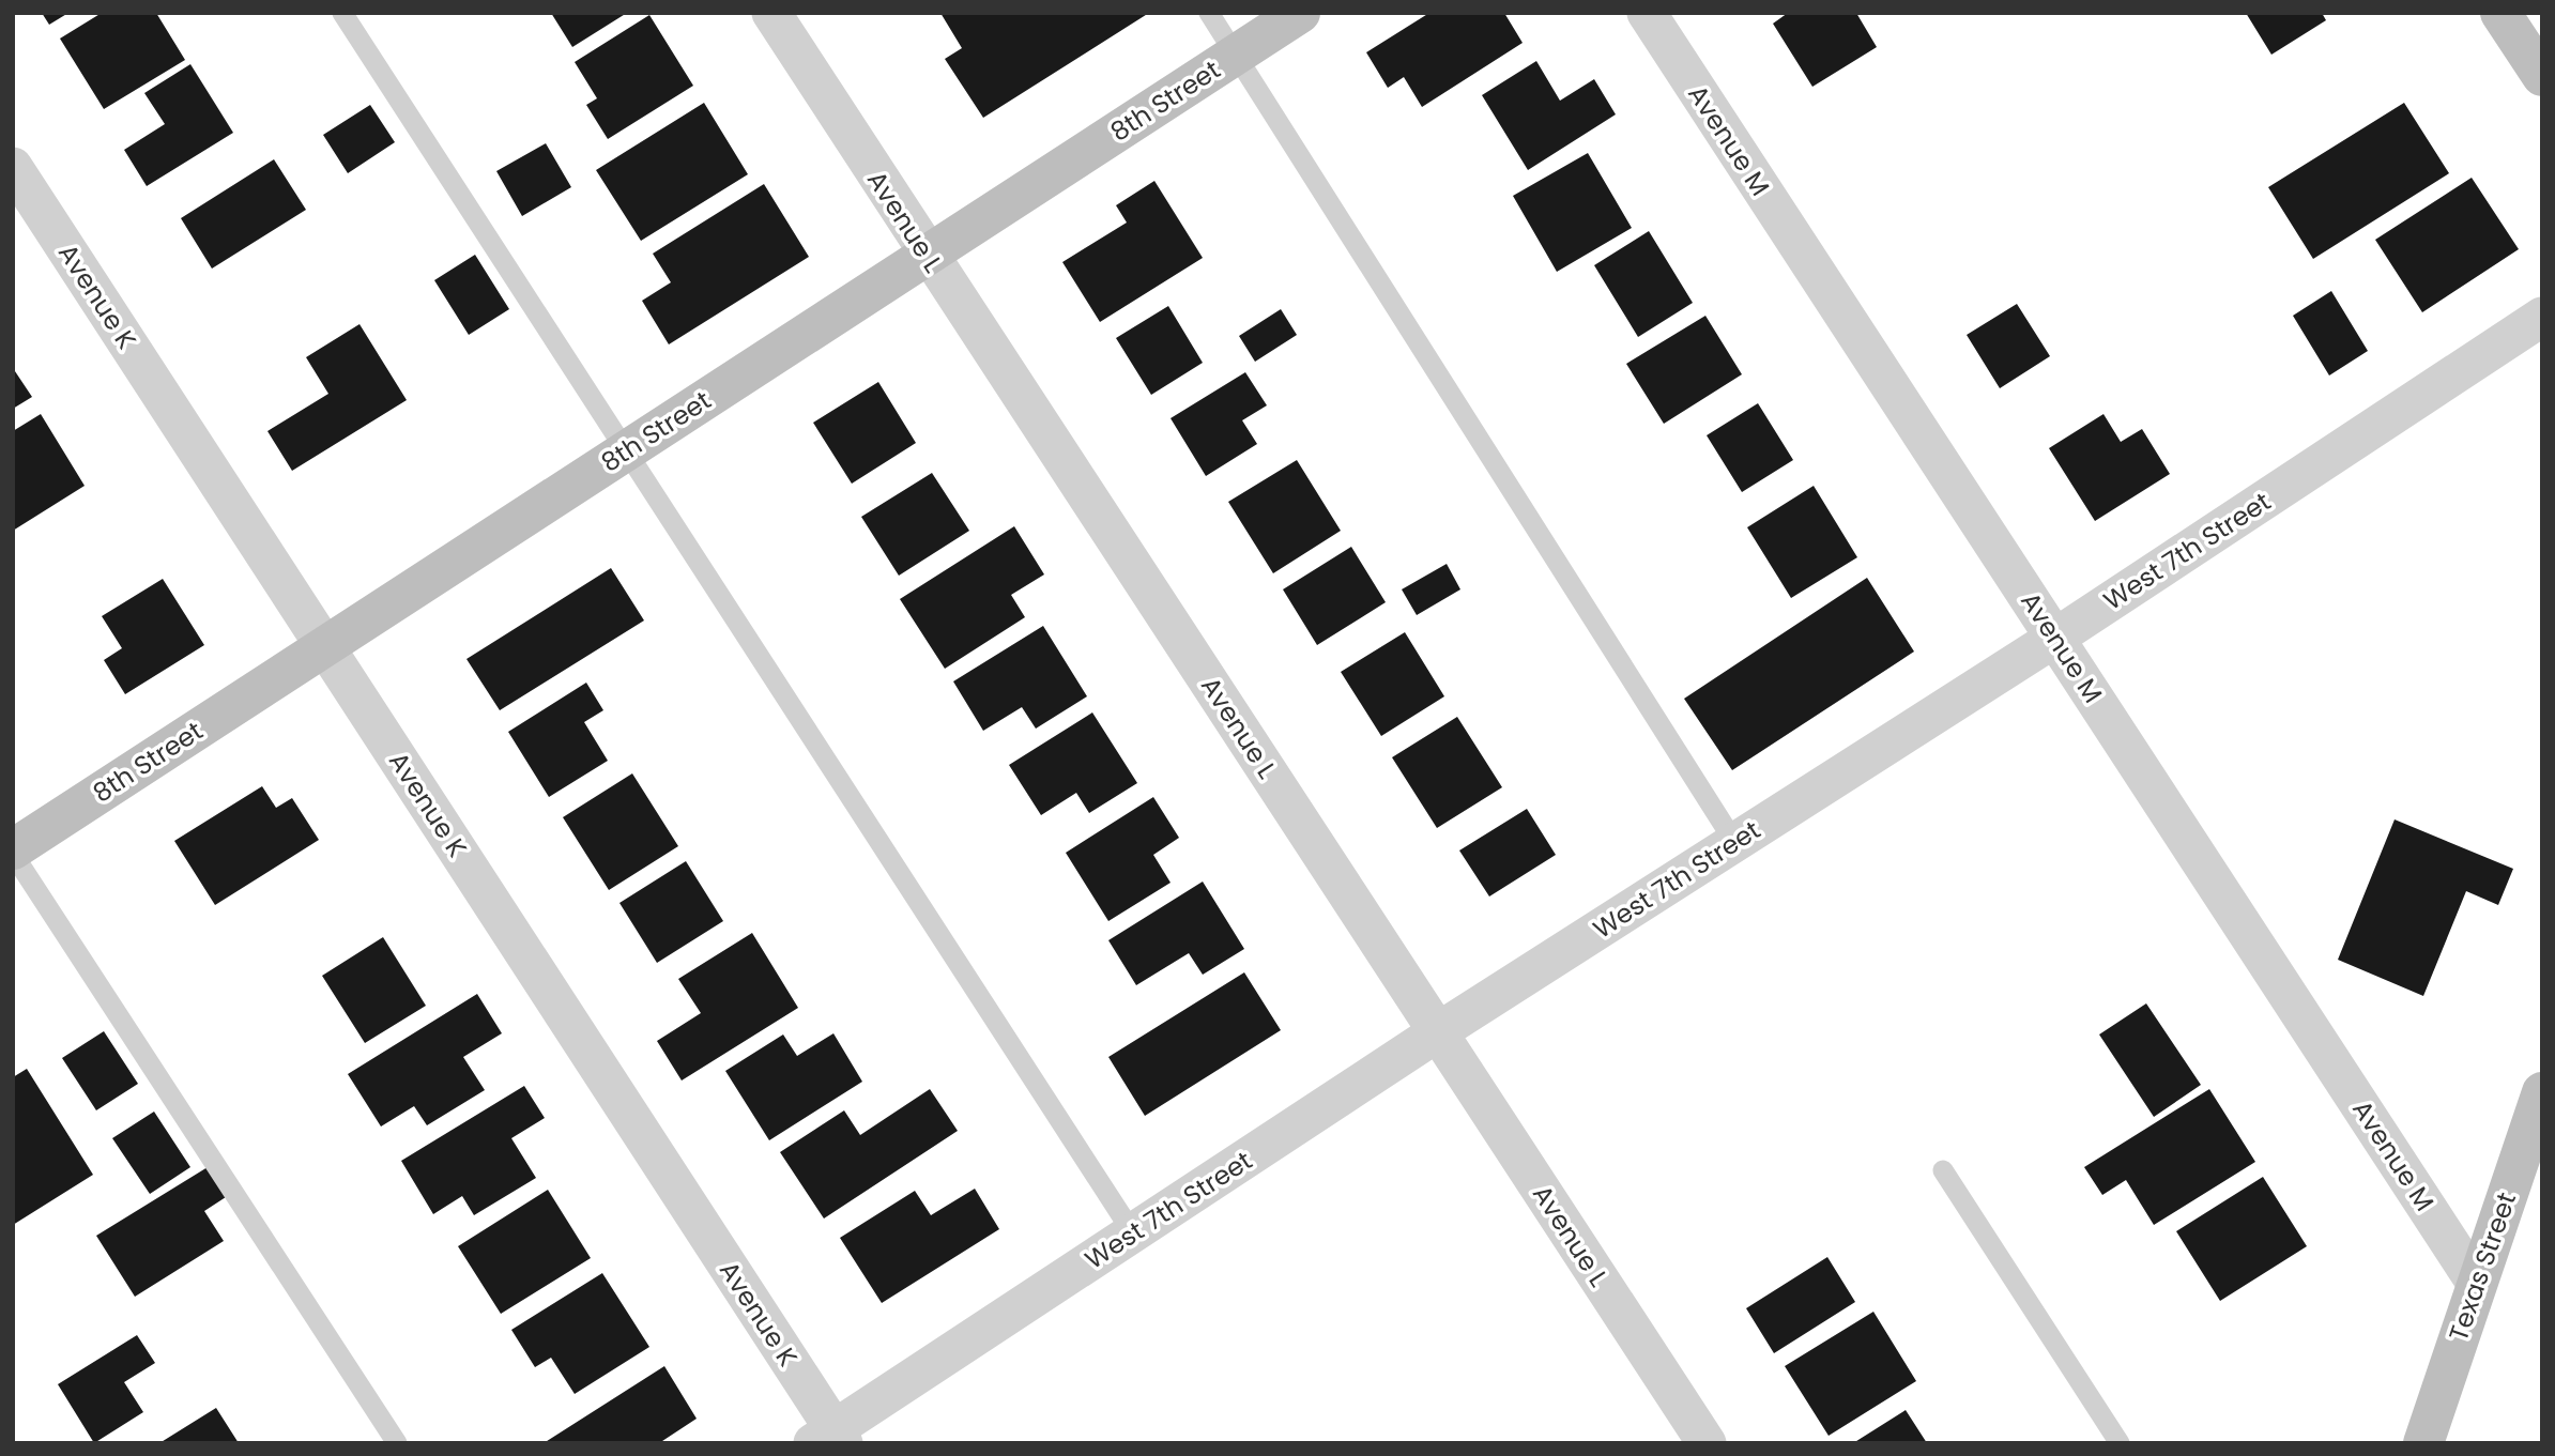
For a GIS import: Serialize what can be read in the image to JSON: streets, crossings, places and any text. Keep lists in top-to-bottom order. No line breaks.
{"streets":{"street":["8th Street","Avenue M","Avenue L","Avenue K","West 7th Street","Texas Street"]},"crossings":[["8th Street","Avenue L"],["8th Street","Avenue K"],["Avenue M","West 7th Street"],["Avenue M","Texas Street"],["Avenue L","West 7th Street"],["Avenue K","West 7th Street"]]}
